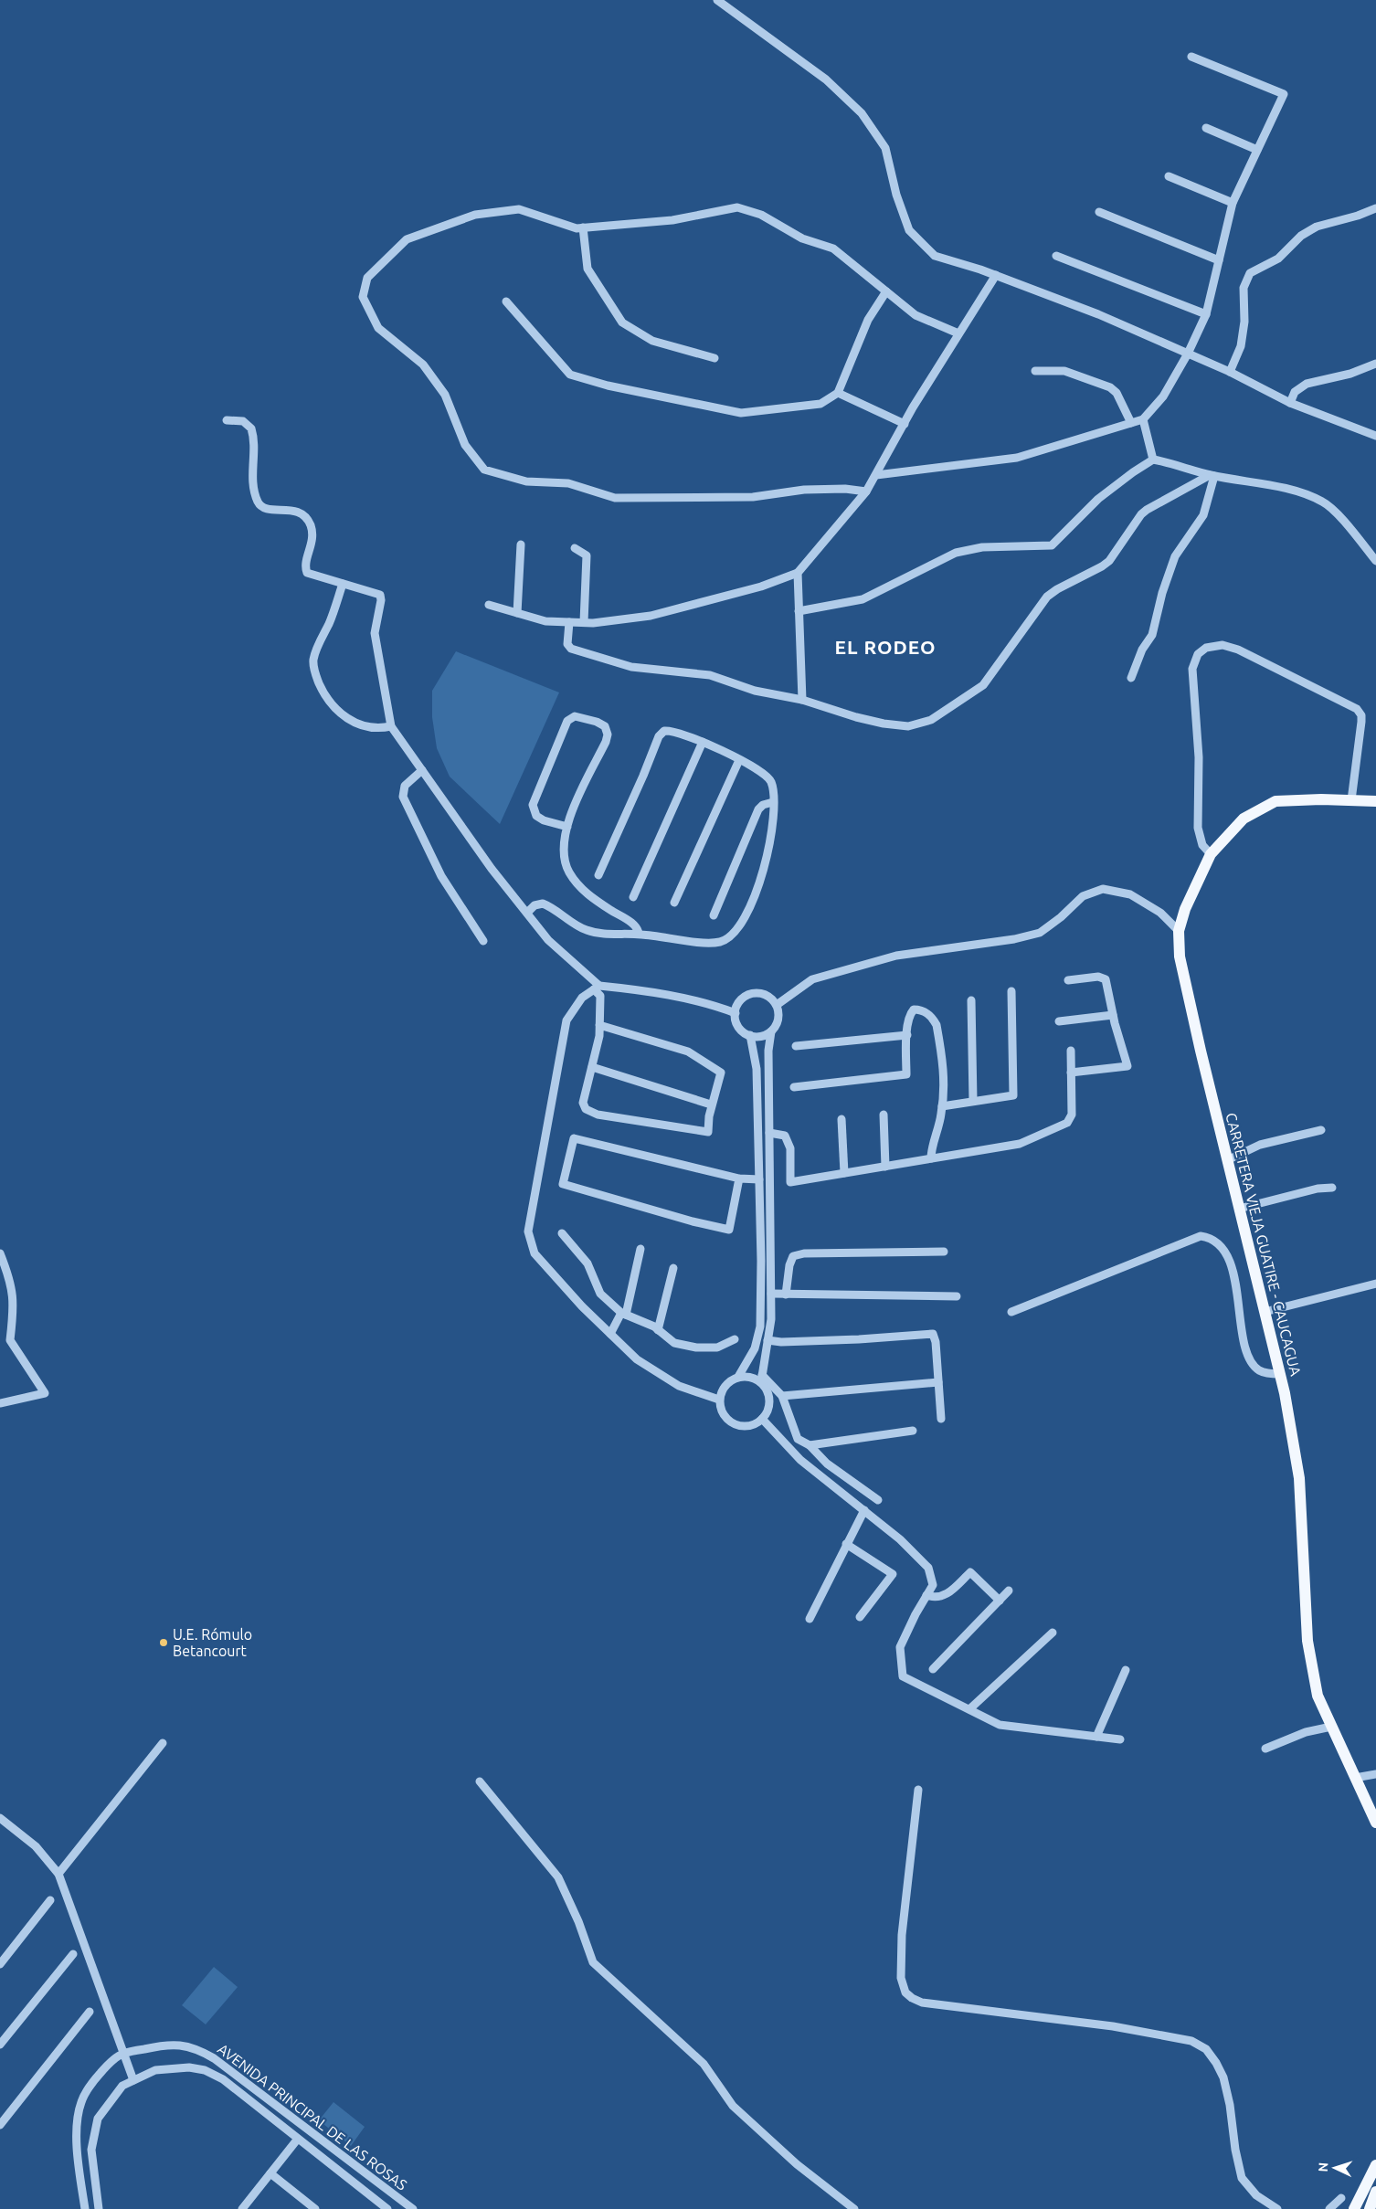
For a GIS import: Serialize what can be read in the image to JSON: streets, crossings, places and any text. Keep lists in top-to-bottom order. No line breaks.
{"streets":{"main road":["CARRETERA VIEJA GUATIRE - CAUCAGUA"],"street":["AVENIDA PRINCIPAL DE LAS ROSAS"]},"districts":["EL RODEO"],"places":["U.E. Rómulo Betancourt"],"north":"left"}
